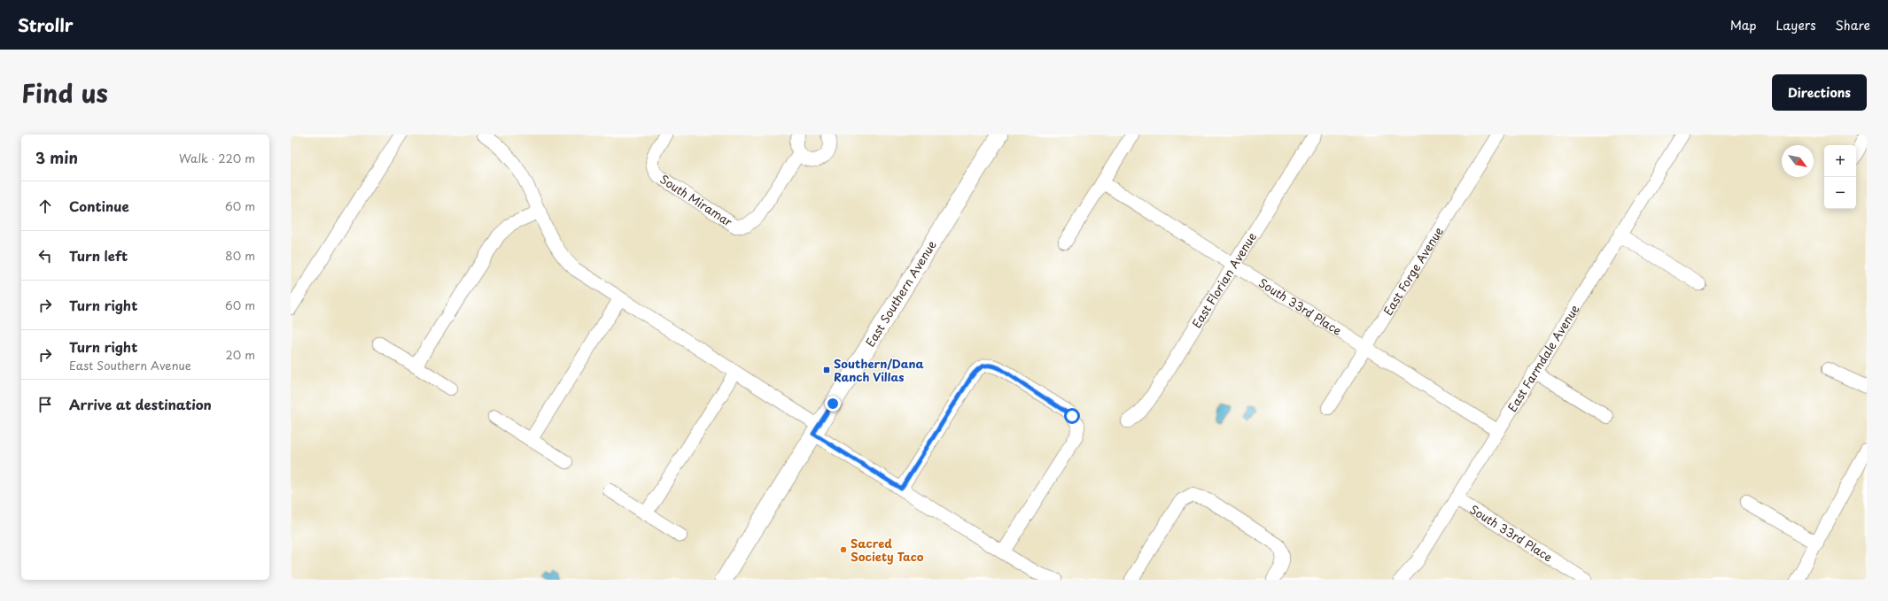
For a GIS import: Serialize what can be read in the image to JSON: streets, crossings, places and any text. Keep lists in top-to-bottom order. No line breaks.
{"streets":{"main road":["East Southern Avenue"],"street":["South Miramar","East Forge Avenue","East Florian Avenue","South 33rd Place","East Farmdale Avenue"]},"crossings":[["East Forge Avenue","South 33rd Place"],["East Florian Avenue","South 33rd Place"],["South 33rd Place","East Farmdale Avenue"]],"places":{"transit":["Southern/Dana Ranch Villas"],"other":["Sacred Society Taco"]},"north":"bottom right","page":{"header":"Strollr","nav":["Map","Layers","Share"],"title":"Find us","buttons":"Directions","heading":["3 min","Walk · 220 m"],"map_buttons":["+","−"],"list":[["Continue","60 m"],["Turn left","80 m"],["Turn right","60 m"],["Turn right","East Southern Avenue","20 m"],"Arrive at destination"]}}
